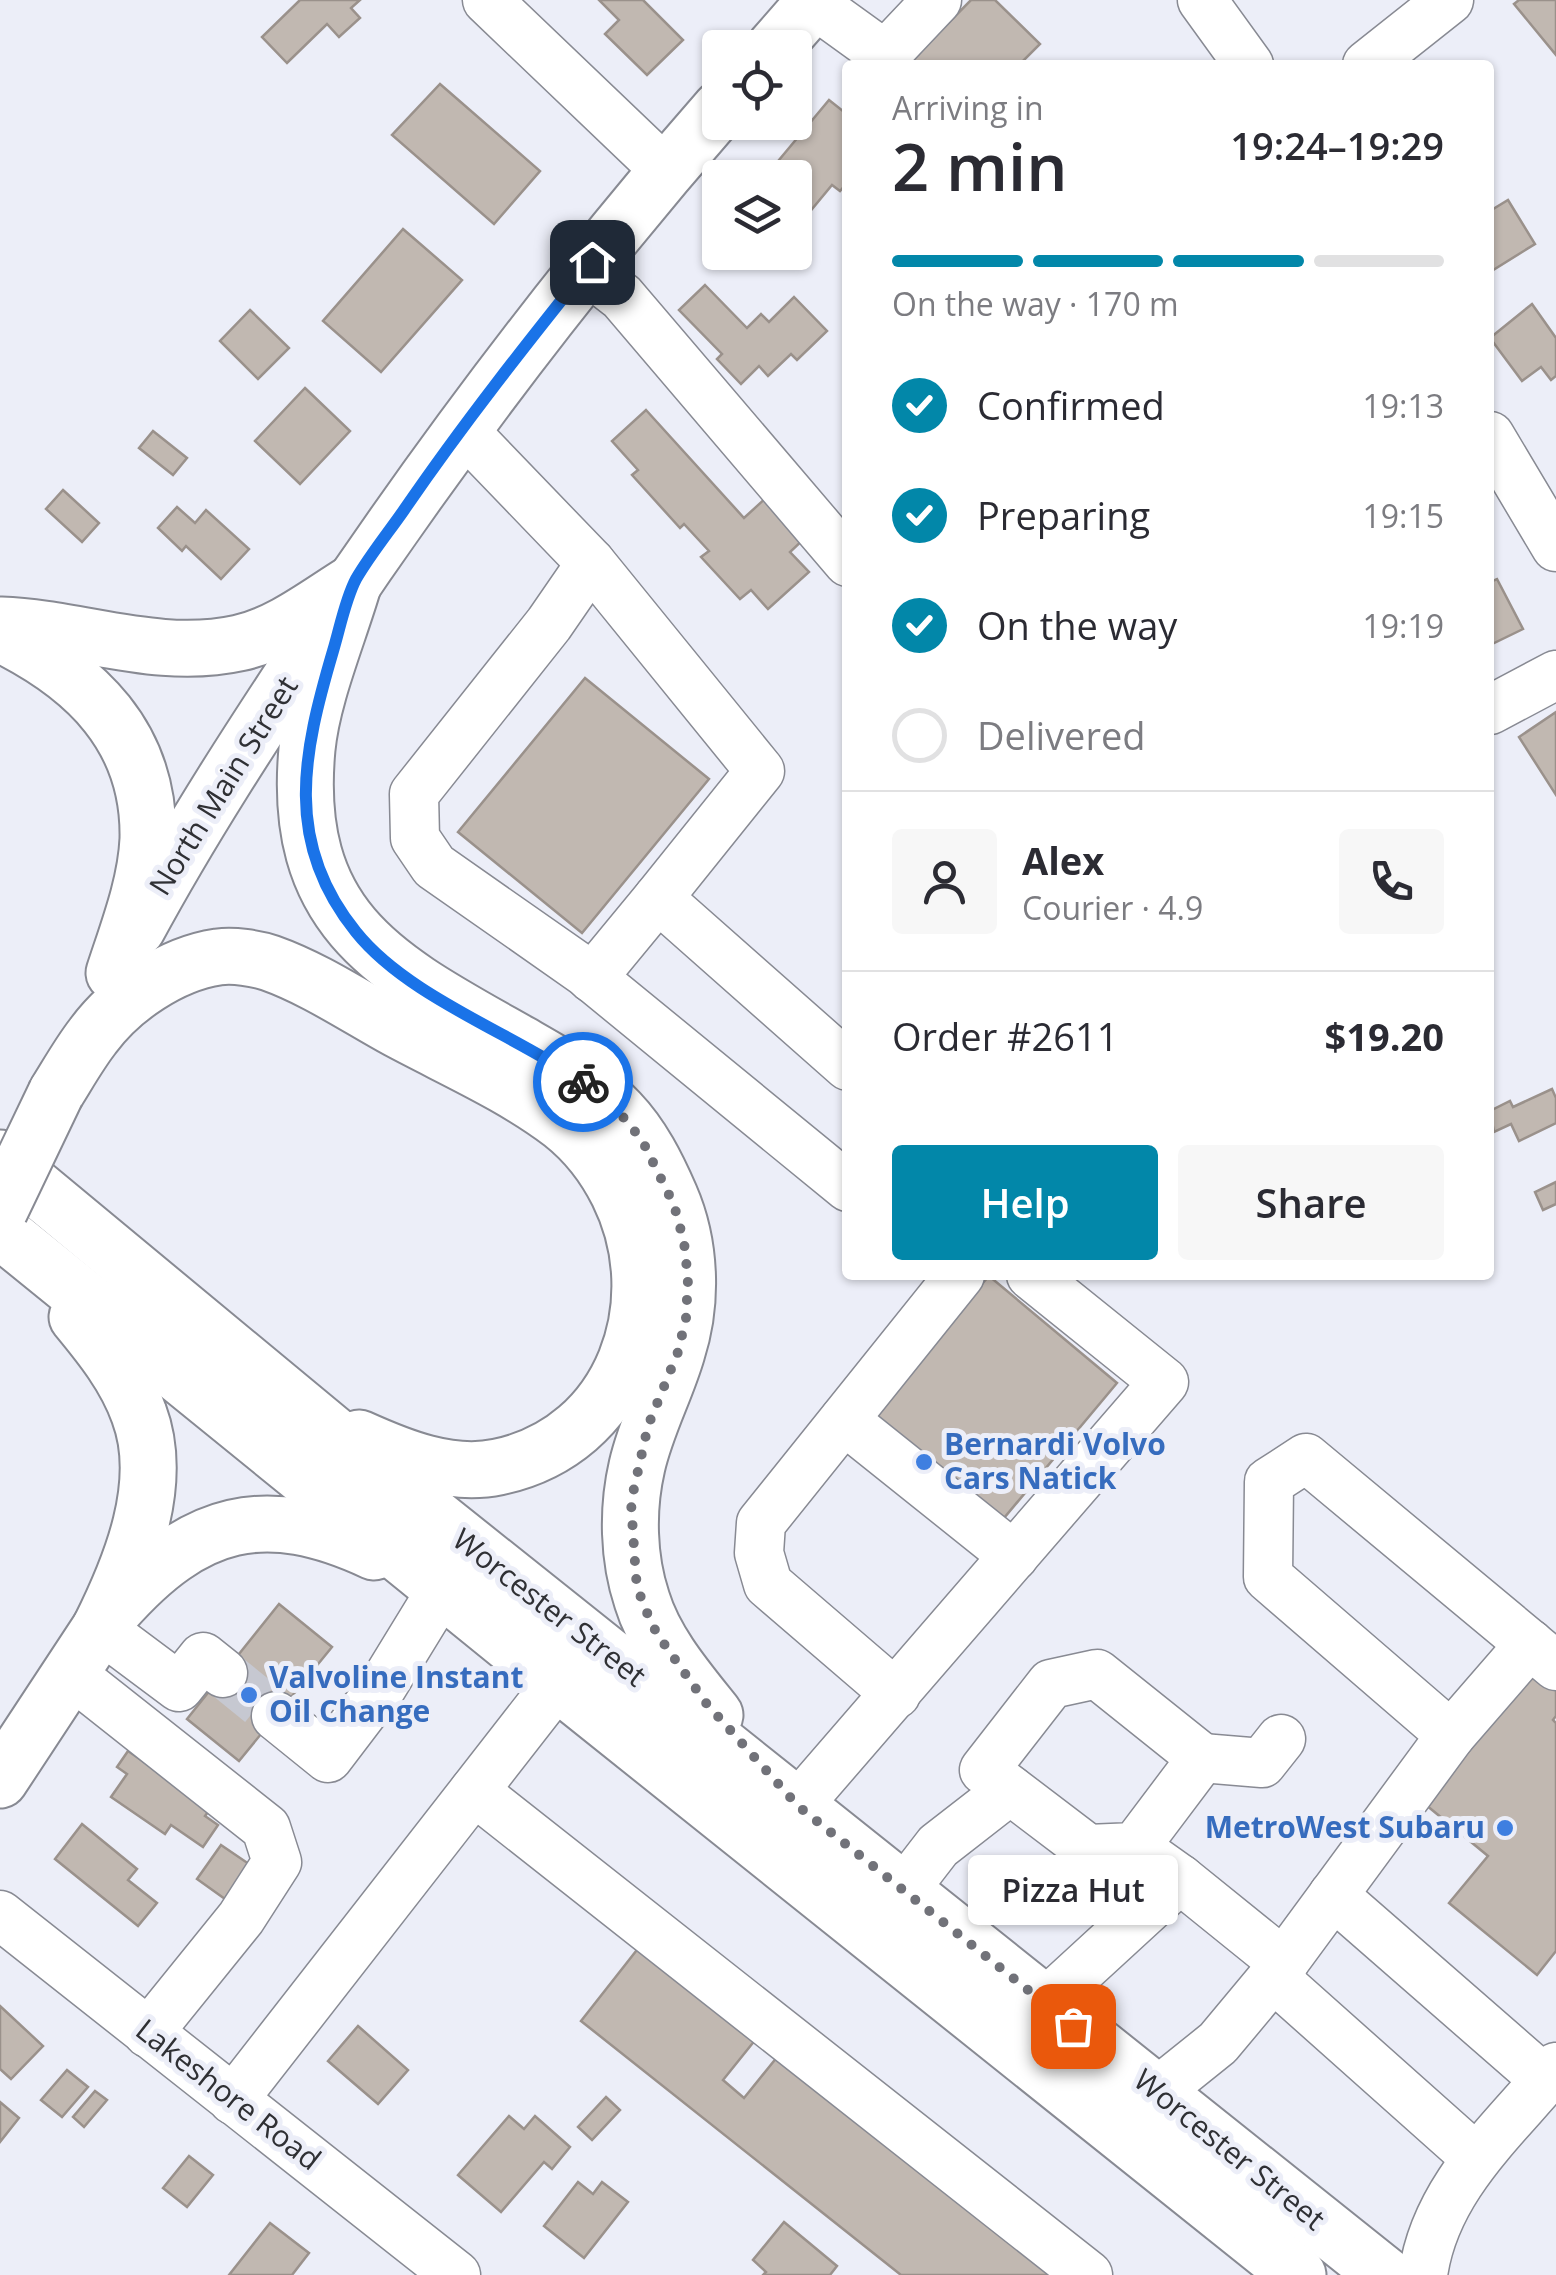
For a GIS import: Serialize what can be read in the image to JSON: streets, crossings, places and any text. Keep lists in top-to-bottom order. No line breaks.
{"streets":{"main road":["North Main Street","Worcester Street"],"street":["Lakeshore Road"]},"crossings":[["North Main Street","Worcester Street"]],"places":["Bernardi Volvo Cars Natick","Valvoline Instant Oil Change","MetroWest Subaru","Pizza Hut"],"page":{"heading":["2 min","Arriving in","19:24–19:29"],"panel":["Alex","Courier · 4.9","Order #2611","$19.20"],"bar":"On the way · 170 m","list":[["Confirmed","19:13"],["Preparing","19:15"],["On the way","19:19"],"Delivered"],"buttons":["Help","Share"],"bubble":"Pizza Hut"}}
